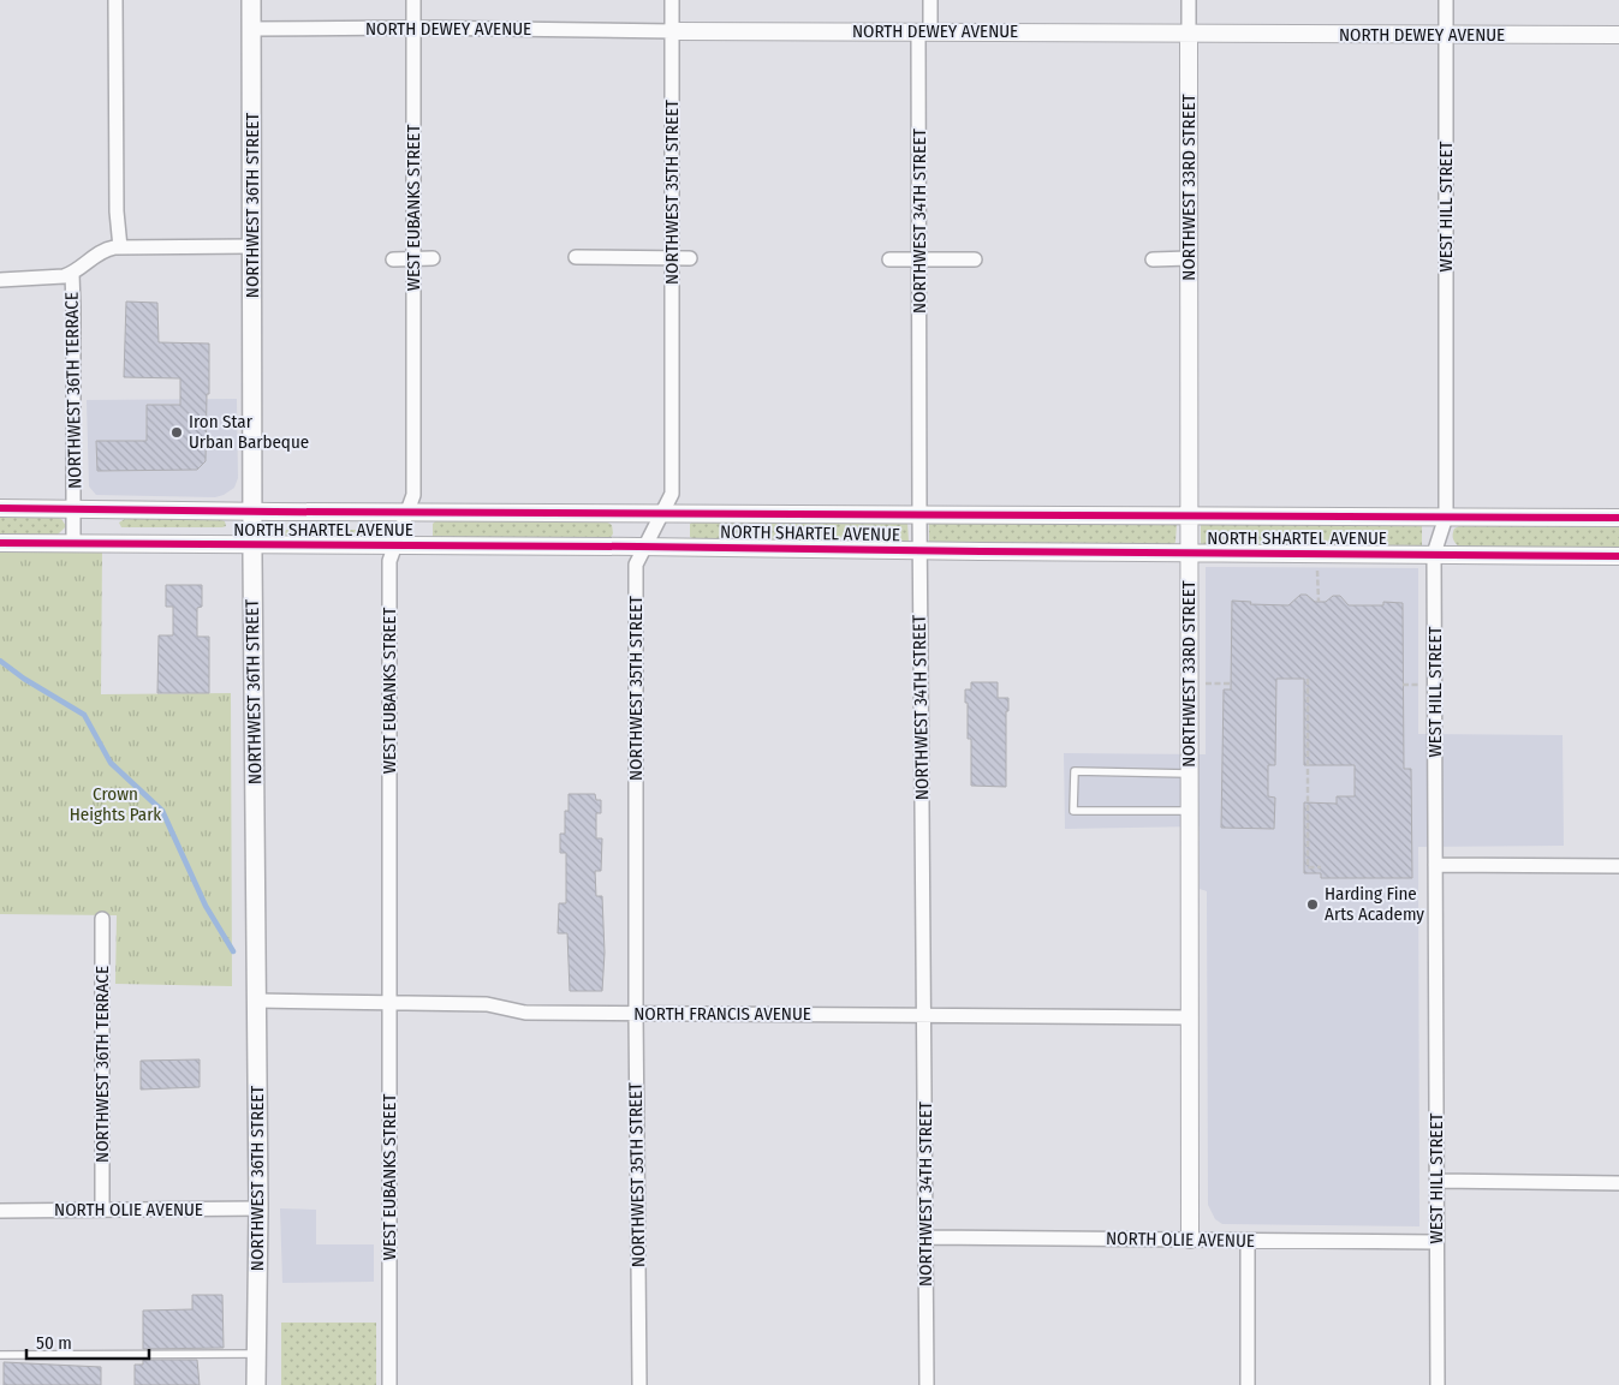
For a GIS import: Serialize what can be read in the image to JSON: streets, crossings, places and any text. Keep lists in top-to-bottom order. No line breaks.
{"streets":{"main road":["NORTHWEST 36TH STREET"],"street":["NORTH DEWEY AVENUE","NORTHWEST 33RD STREET","NORTHWEST 35TH STREET","WEST HILL STREET","WEST EUBANKS STREET","NORTHWEST 34TH STREET","NORTHWEST 36TH TERRACE","NORTH SHARTEL AVENUE","NORTH FRANCIS AVENUE","NORTH OLIE AVENUE"]},"crossings":[["NORTH DEWEY AVENUE","NORTHWEST 33RD STREET"],["NORTH DEWEY AVENUE","NORTHWEST 35TH STREET"],["NORTH DEWEY AVENUE","NORTHWEST 36TH STREET"],["NORTH DEWEY AVENUE","WEST HILL STREET"],["NORTH DEWEY AVENUE","WEST EUBANKS STREET"],["NORTH DEWEY AVENUE","NORTHWEST 34TH STREET"],["NORTHWEST 33RD STREET","NORTH SHARTEL AVENUE"],["NORTHWEST 33RD STREET","NORTH FRANCIS AVENUE"],["NORTHWEST 33RD STREET","NORTH OLIE AVENUE"],["NORTHWEST 35TH STREET","NORTH SHARTEL AVENUE"],["NORTHWEST 35TH STREET","NORTH FRANCIS AVENUE"],["NORTHWEST 36TH STREET","NORTH SHARTEL AVENUE"],["NORTHWEST 36TH STREET","NORTH FRANCIS AVENUE"],["NORTHWEST 36TH STREET","NORTH OLIE AVENUE"],["WEST HILL STREET","NORTH SHARTEL AVENUE"],["WEST HILL STREET","NORTH OLIE AVENUE"],["WEST EUBANKS STREET","NORTH SHARTEL AVENUE"],["WEST EUBANKS STREET","NORTH FRANCIS AVENUE"],["NORTHWEST 34TH STREET","NORTH SHARTEL AVENUE"],["NORTHWEST 34TH STREET","NORTH FRANCIS AVENUE"],["NORTHWEST 34TH STREET","NORTH OLIE AVENUE"],["NORTHWEST 36TH TERRACE","NORTH SHARTEL AVENUE"],["NORTHWEST 36TH TERRACE","NORTH OLIE AVENUE"]],"parks":["Crown Heights Park"],"places":["Iron Star Urban Barbeque","Harding Fine Arts Academy"],"scale_bar":"50 m"}
